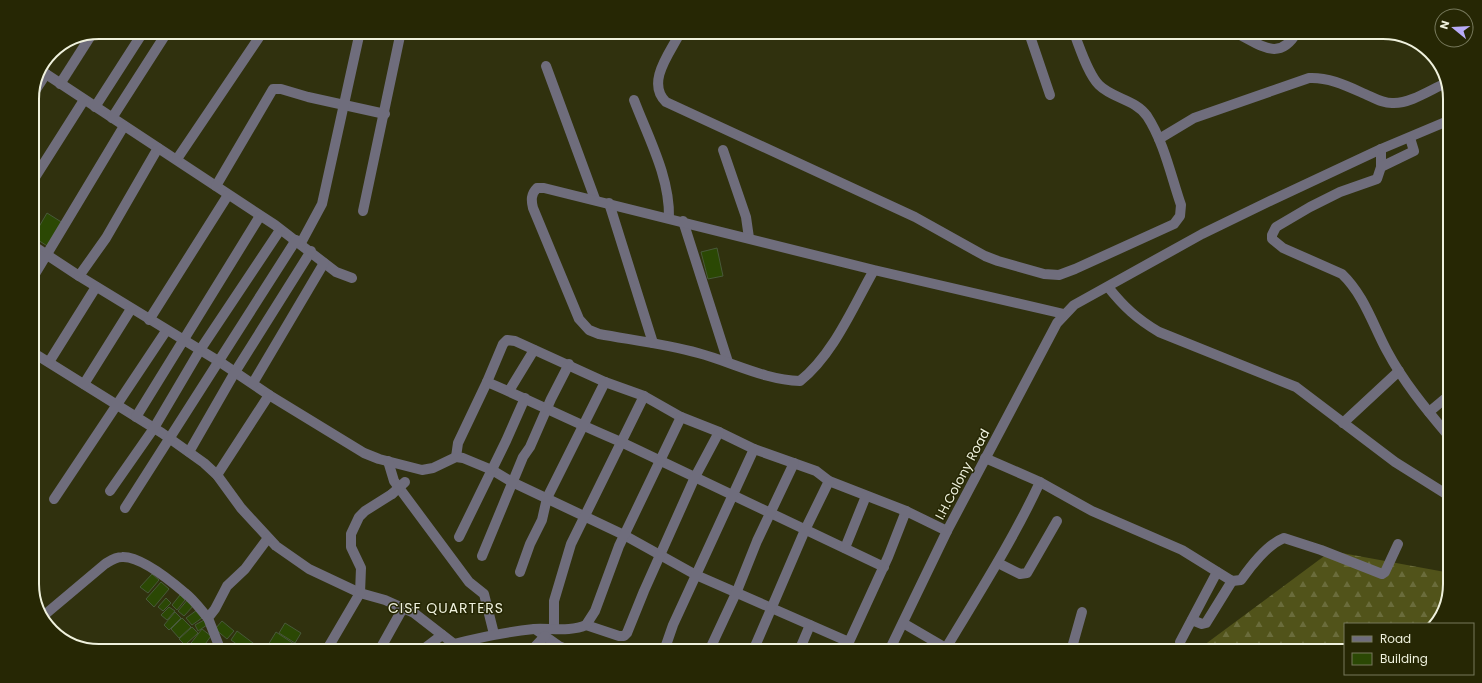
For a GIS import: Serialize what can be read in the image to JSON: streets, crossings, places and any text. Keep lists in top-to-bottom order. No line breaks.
{"streets":{"street":["I.H.Colony Road"]},"districts":["CISF QUARTERS"],"legend":["Road","Building"],"north":"left"}
